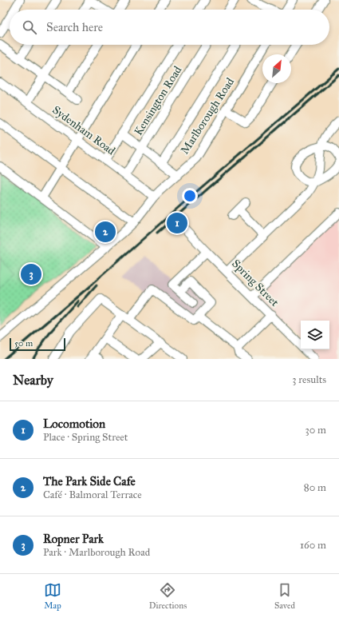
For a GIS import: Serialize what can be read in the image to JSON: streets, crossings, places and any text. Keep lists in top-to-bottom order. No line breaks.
{"streets":{"street":["Kensington Road","Marlborough Road","Sydenham Road","Spring Street"]},"crossings":[["Kensington Road","Sydenham Road"],["Marlborough Road","Sydenham Road"]],"scale_bar":"50 m","north":"top right","page":{"search":"Search here","pins":["1","2","3"],"scale":"50 m","heading":["Nearby","3 results"],"list":[{"mark":"1","name":"Locomotion","note":"Place · Spring Street","value":"30 m"},{"mark":"2","name":"The Park Side Cafe","note":"Café · Balmoral Terrace","value":"80 m"},{"mark":"3","name":"Ropner Park","note":"Park · Marlborough Road","value":"160 m"}],"nav":["Map","Directions","Saved"]}}
